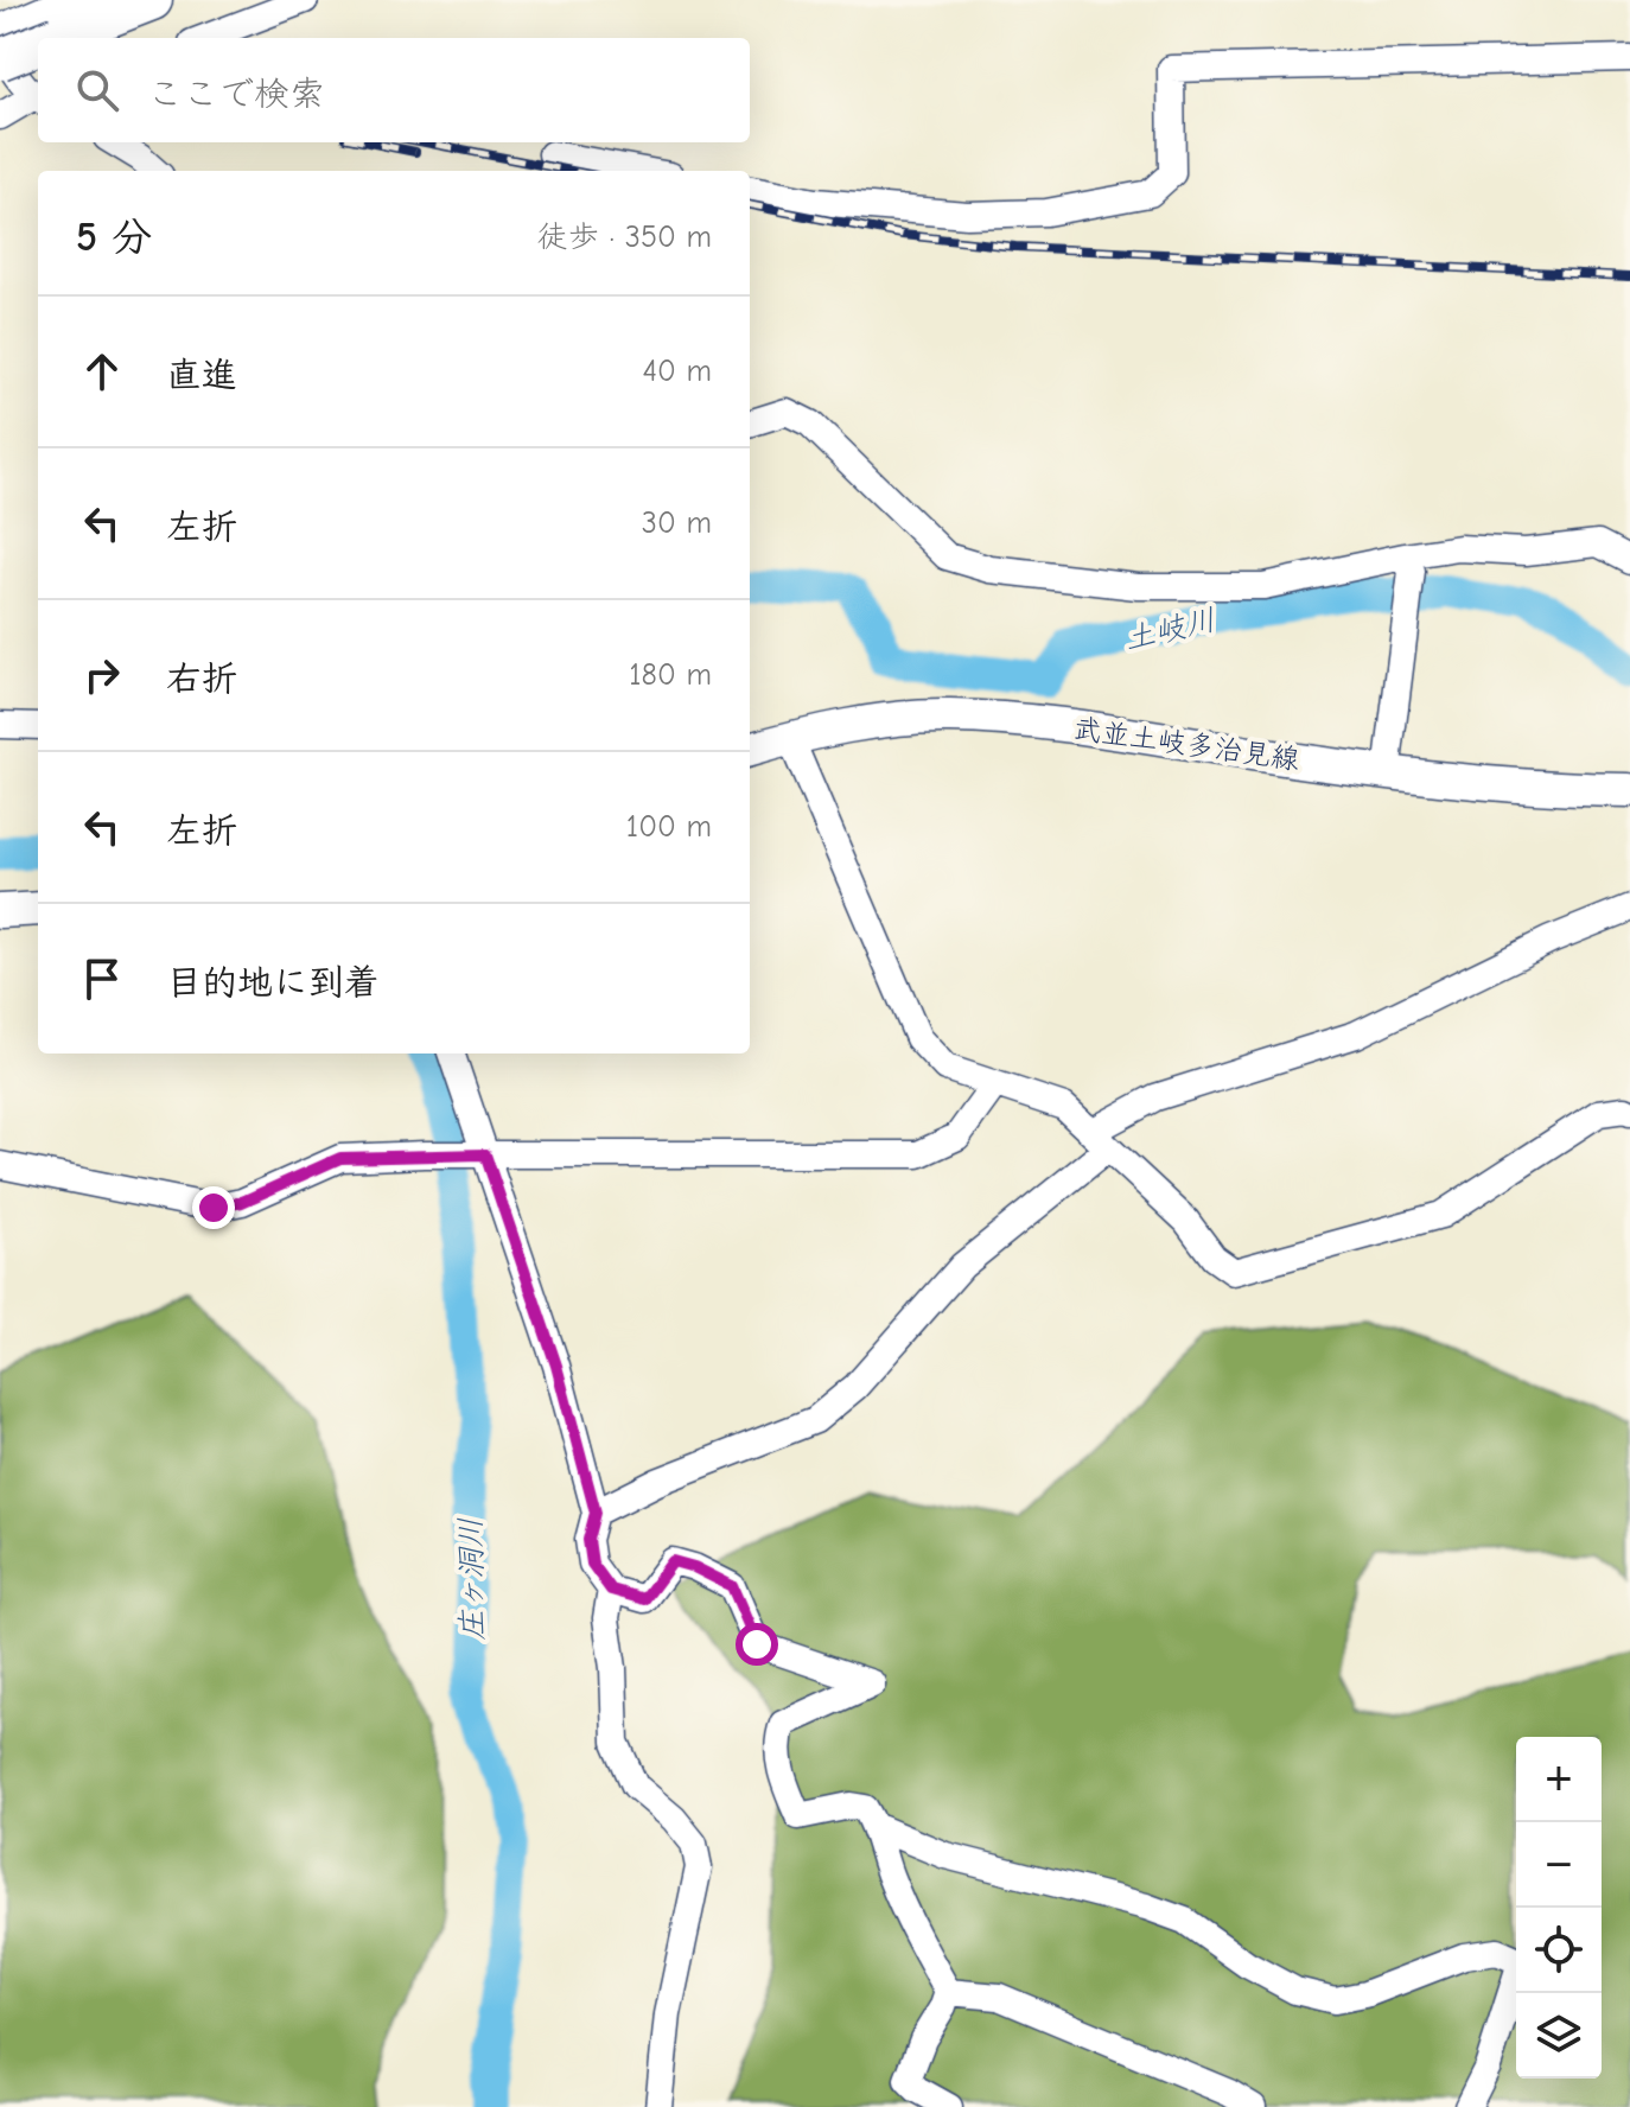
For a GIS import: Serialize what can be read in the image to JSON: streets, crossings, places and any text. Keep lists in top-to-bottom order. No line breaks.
{"streets":{"main road":["武並土岐多治見線"]},"water":["土岐川","庄ヶ洞川"],"page":{"search":"ここで検索","heading":["5 分","徒歩 · 350 m"],"list":[["直進","40 m"],["左折","30 m"],["右折","180 m"],["左折","100 m"],"目的地に到着"],"map_buttons":["+","−"]}}
